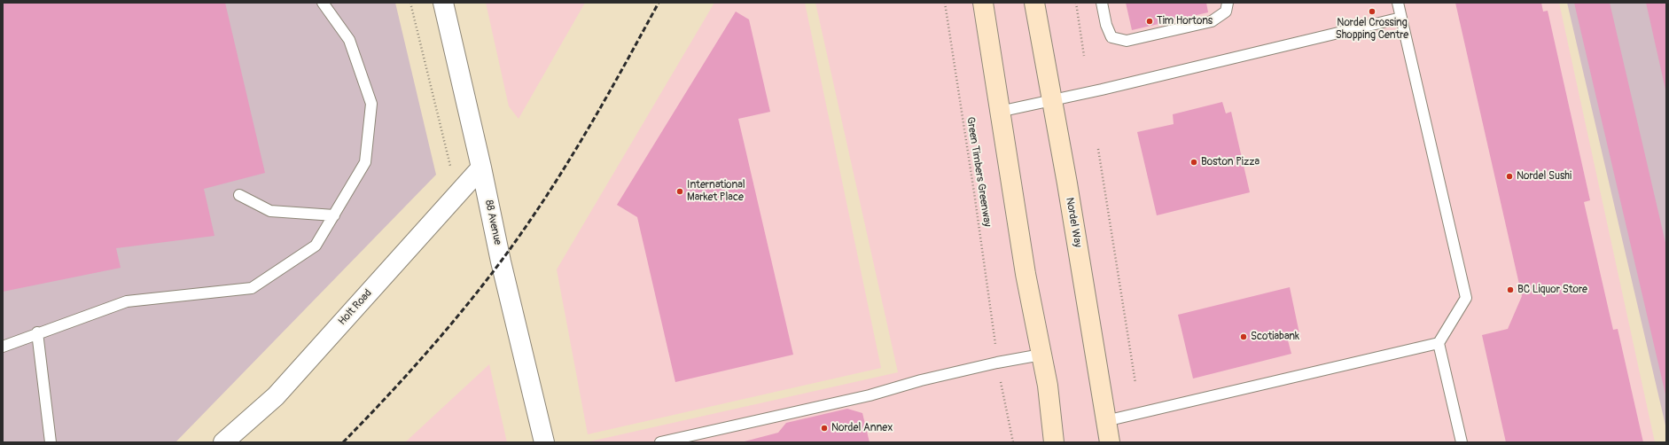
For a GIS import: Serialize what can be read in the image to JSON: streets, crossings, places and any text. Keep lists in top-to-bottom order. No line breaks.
{"streets":{"main road":["Nordel Way"],"street":["88 Avenue","Holt Road"],"path":["Green Timbers Greenway"]},"crossings":[["88 Avenue","Holt Road"]],"places":["Nordel Crossing Shopping Centre","Tim Hortons","Boston Pizza","Nordel Sushi","International Market Place","BC Liquor Store","Scotiabank","Nordel Annex"]}
